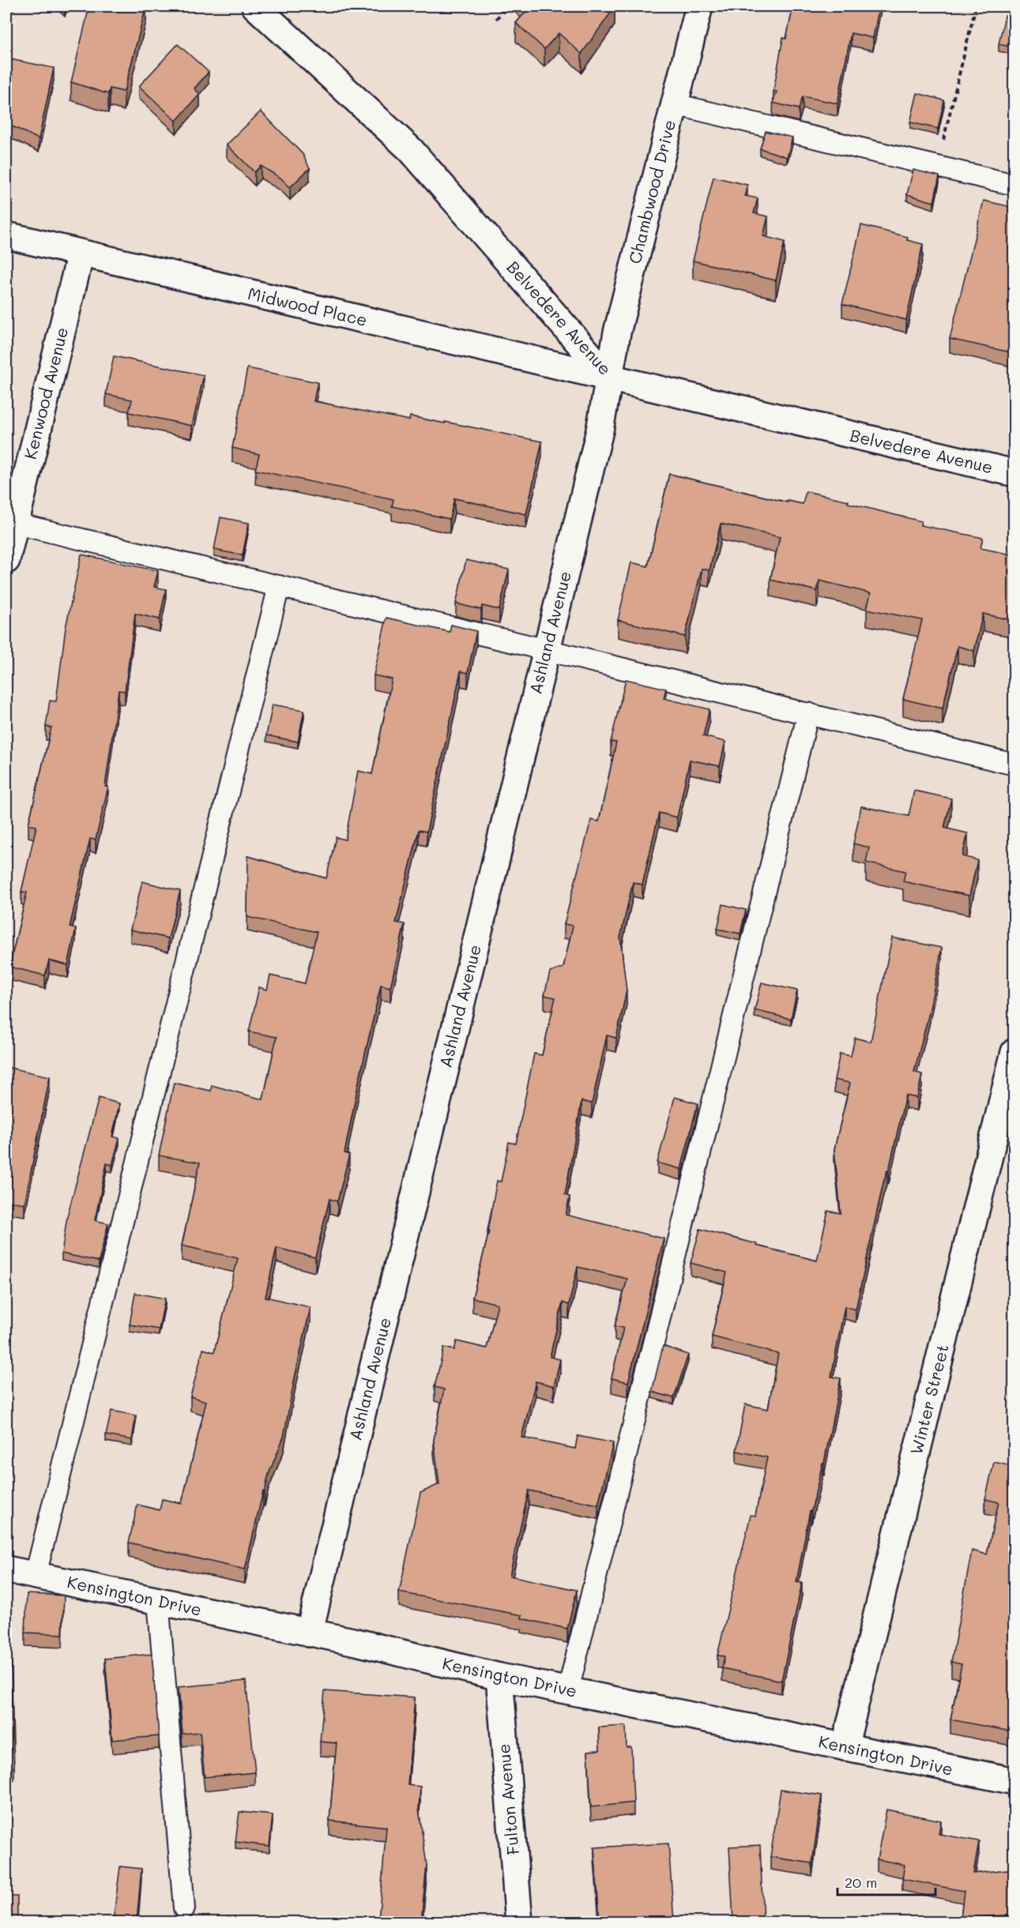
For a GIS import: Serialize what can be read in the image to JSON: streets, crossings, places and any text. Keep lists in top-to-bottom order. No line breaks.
{"streets":{"street":["Chambwood Drive","Midwood Place","Belvedere Avenue","Kenwood Avenue","Ashland Avenue","Winter Street","Kensington Drive","Fulton Avenue"]},"crossings":[["Chambwood Drive","Midwood Place"],["Chambwood Drive","Belvedere Avenue"],["Chambwood Drive","Ashland Avenue"],["Midwood Place","Belvedere Avenue"],["Midwood Place","Kenwood Avenue"],["Midwood Place","Ashland Avenue"],["Belvedere Avenue","Ashland Avenue"],["Ashland Avenue","Kensington Drive"],["Winter Street","Kensington Drive"],["Kensington Drive","Fulton Avenue"]],"scale_bar":"20 m"}
